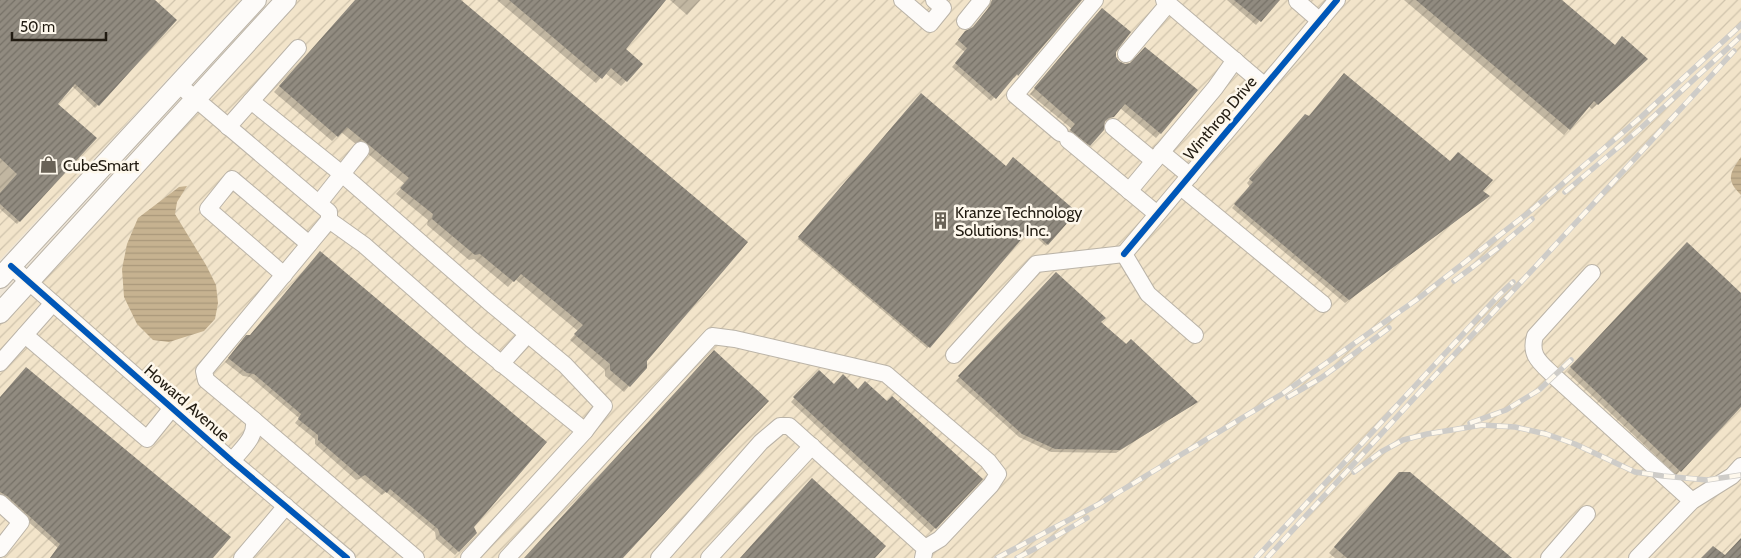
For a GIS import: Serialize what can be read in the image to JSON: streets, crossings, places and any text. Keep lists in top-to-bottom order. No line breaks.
{"streets":{"street":["Winthrop Drive","Howard Avenue"]},"places":{"shop":["CubeSmart"],"building":["Kranze Technology Solutions, Inc."]},"scale_bar":"50 m"}
